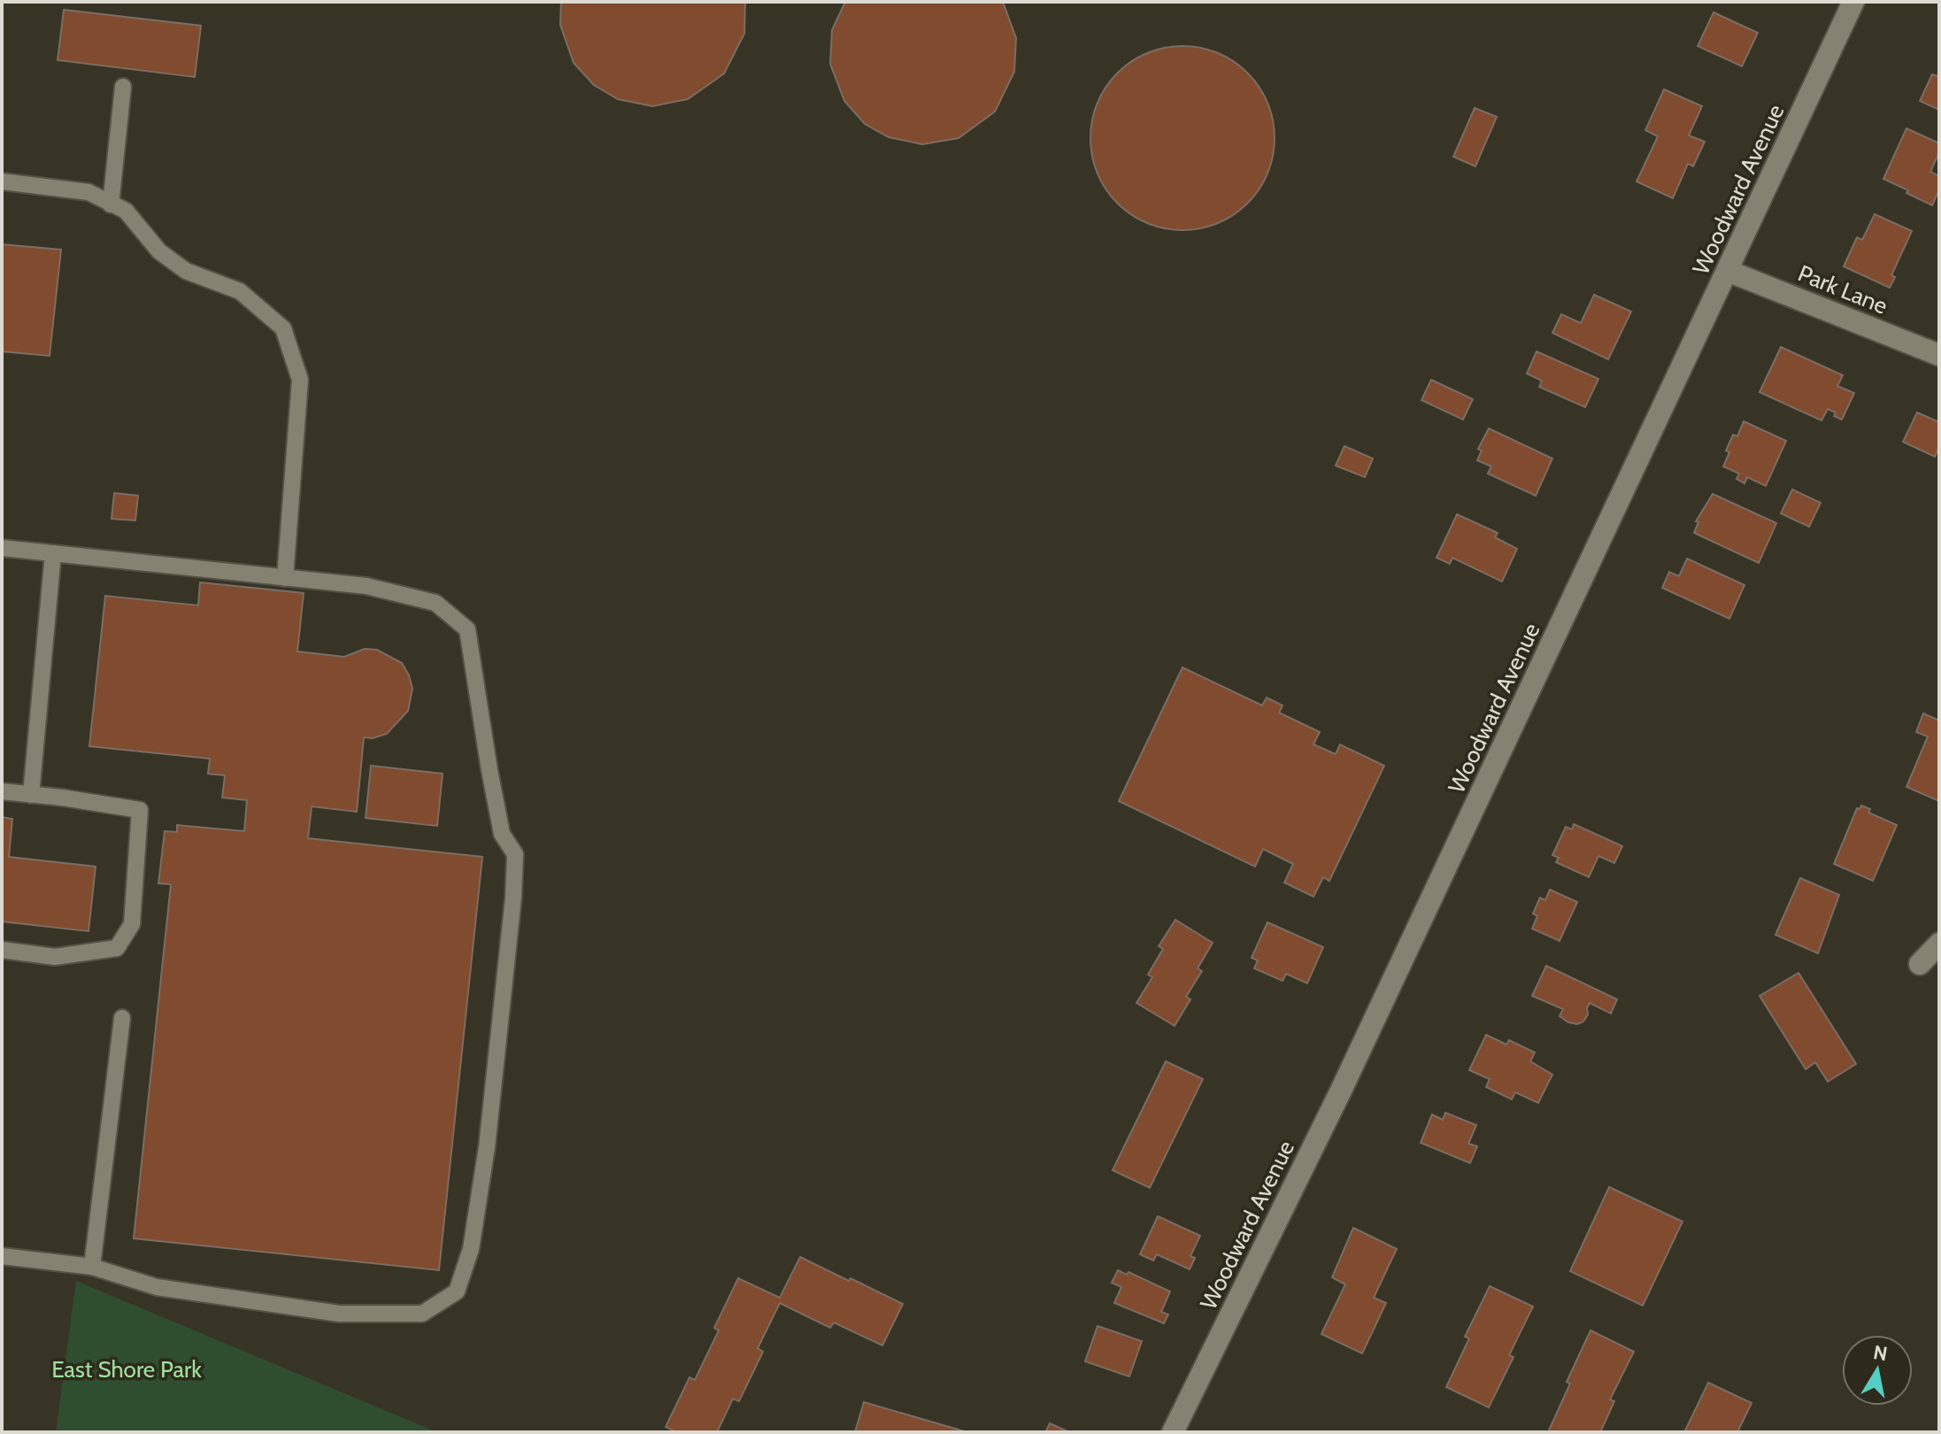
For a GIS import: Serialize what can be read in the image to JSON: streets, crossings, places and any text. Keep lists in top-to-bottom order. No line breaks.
{"streets":{"street":["Woodward Avenue","Park Lane"]},"crossings":[["Woodward Avenue","Park Lane"]],"parks":["East Shore Park"],"north":"top"}
